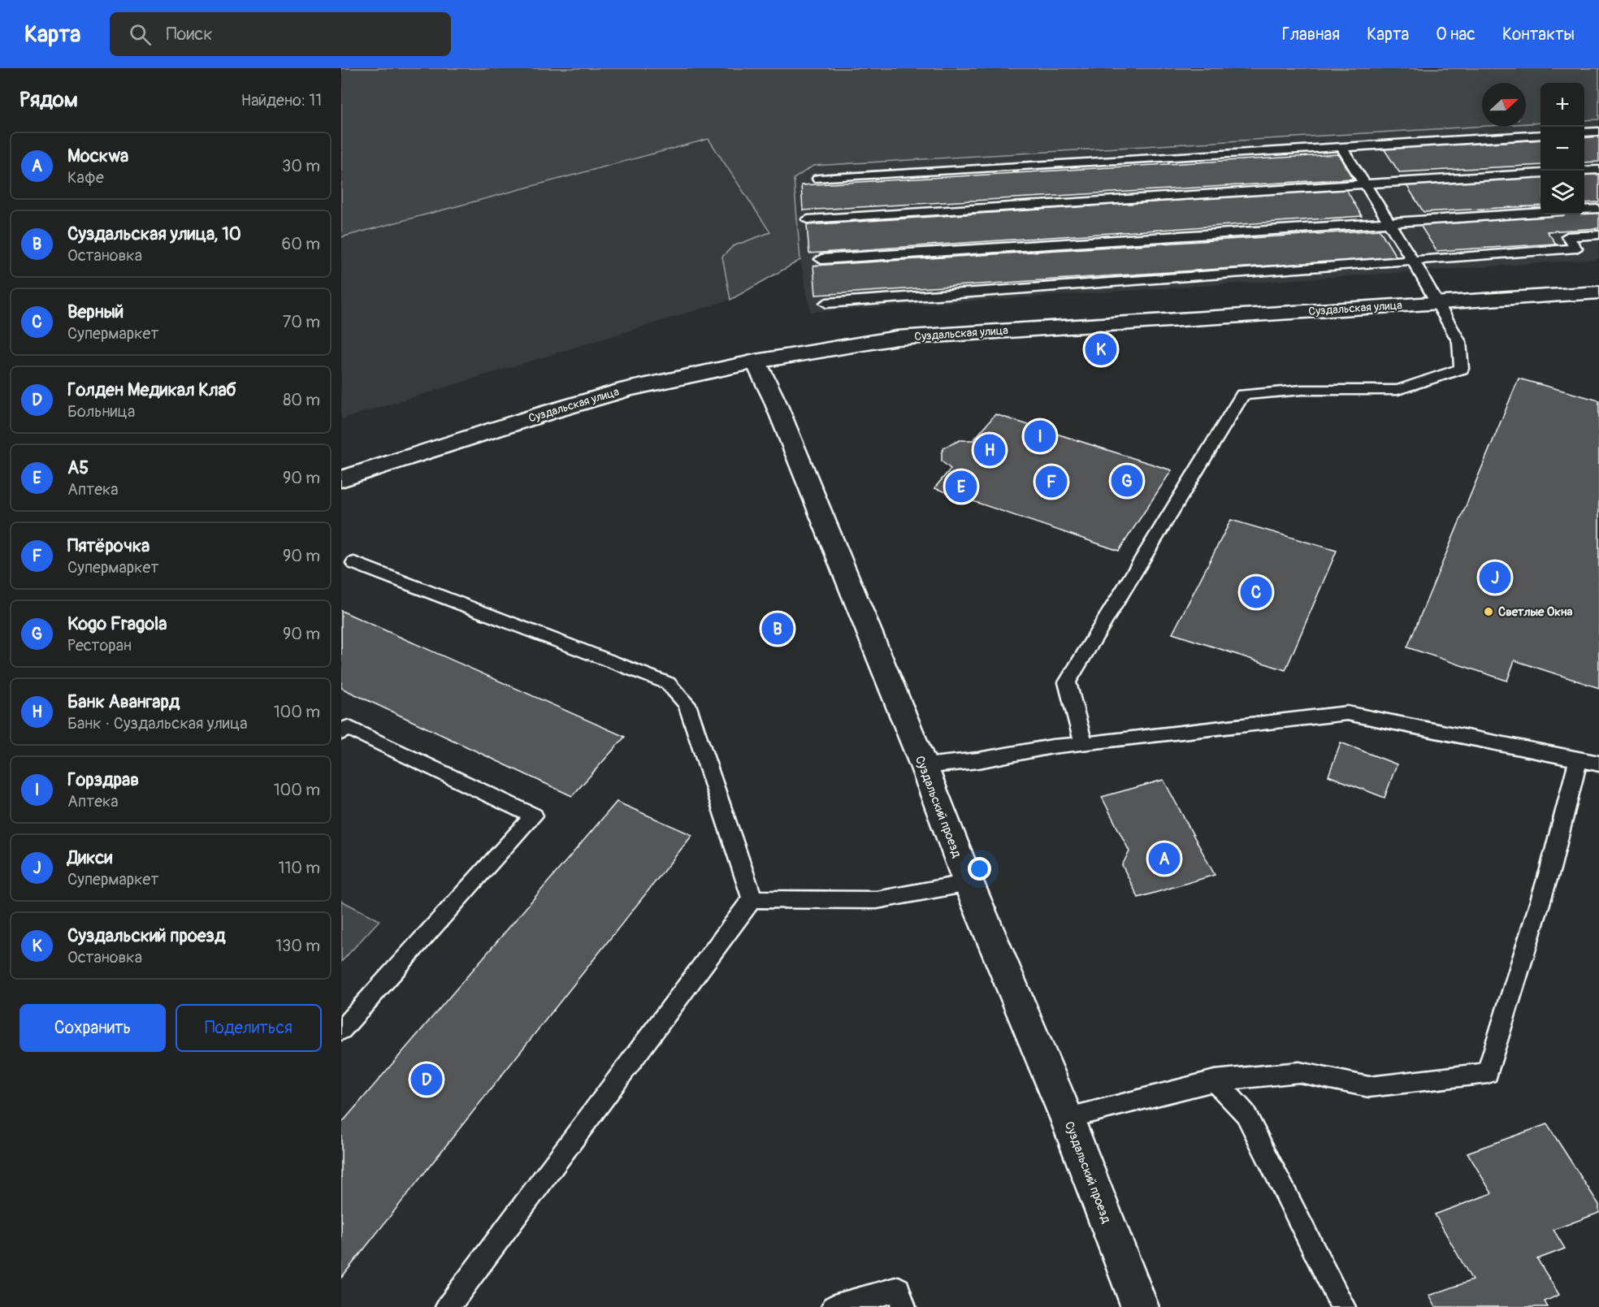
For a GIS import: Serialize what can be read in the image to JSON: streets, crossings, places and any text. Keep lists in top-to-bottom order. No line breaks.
{"streets":{"street":["Суздальская улица","Суздальский проезд"]},"crossings":[["Суздальская улица","Суздальский проезд"]],"places":["Светлые Окна"],"north":"right","page":{"header":"Карта","search":"Поиск","nav":["Главная","Карта","О нас","Контакты"],"heading":["Рядом","Найдено: 11"],"map_buttons":["+","−"],"list":[{"mark":"A","name":"Москwa","note":"Кафе","value":"30 m"},{"mark":"B","name":"Суздальская улица, 10","note":"Остановка","value":"60 m"},{"mark":"C","name":"Верный","note":"Супермаркет","value":"70 m"},{"mark":"D","name":"Голден Медикал Клаб","note":"Больница","value":"80 m"},{"mark":"E","name":"А5","note":"Аптека","value":"90 m"},{"mark":"F","name":"Пятёрочка","note":"Супермаркет","value":"90 m"},{"mark":"G","name":"Kogo Fragola","note":"Ресторан","value":"90 m"},{"mark":"H","name":"Банк Авангард","note":"Банк · Суздальская улица","value":"100 m"},{"mark":"I","name":"Горздрав","note":"Аптека","value":"100 m"},{"mark":"J","name":"Дикси","note":"Супермаркет","value":"110 m"},{"mark":"K","name":"Суздальский проезд","note":"Остановка","value":"130 m"}],"pins":["K","I","H","G","F","E","J","C","B","A","D"],"buttons":["Сохранить","Поделиться"]}}
